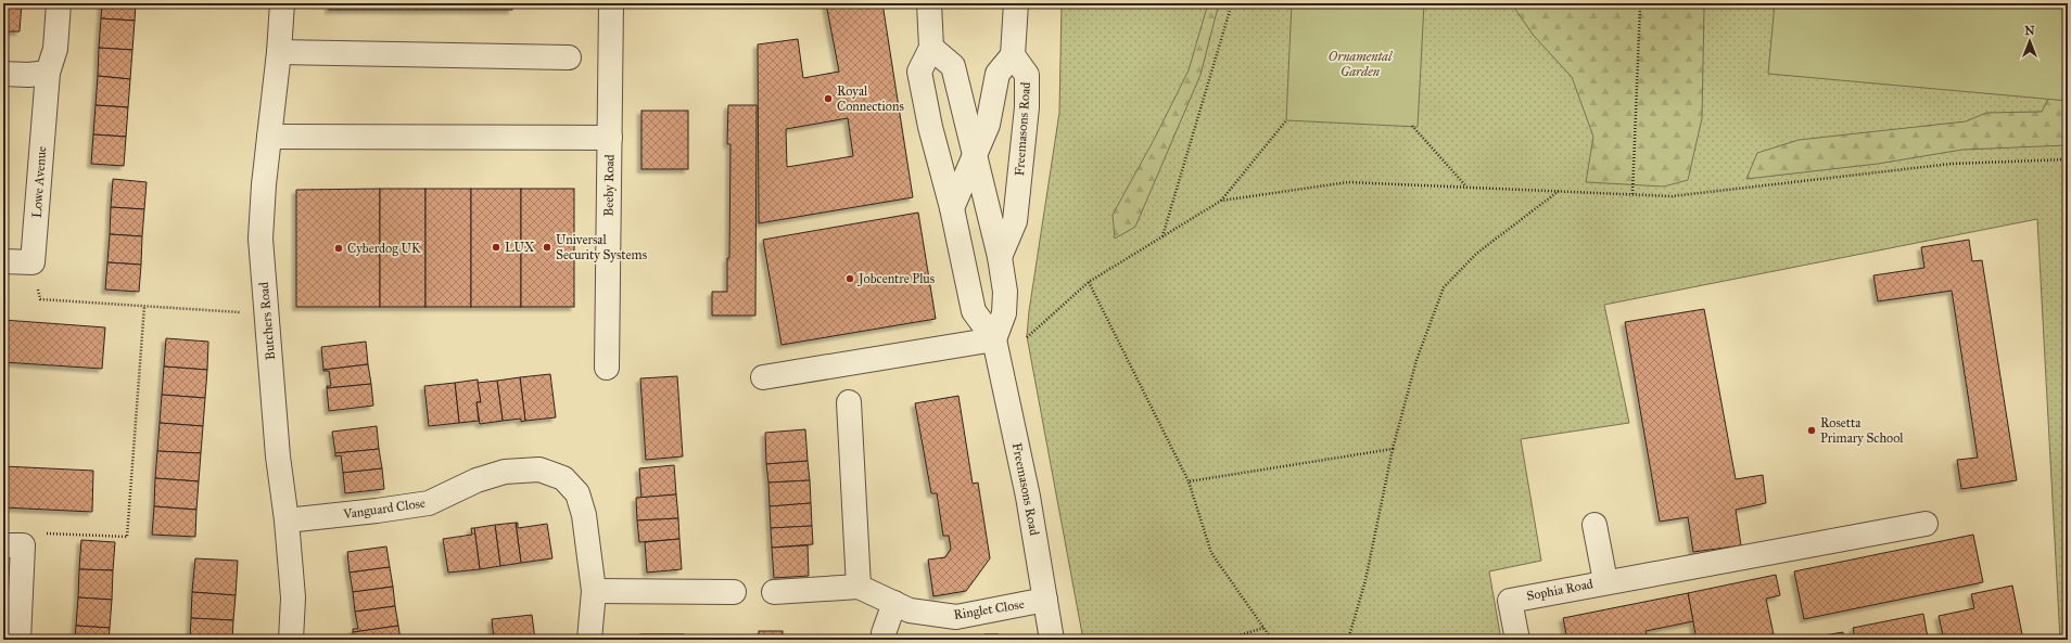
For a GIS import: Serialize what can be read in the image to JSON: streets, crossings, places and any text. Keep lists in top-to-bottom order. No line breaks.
{"streets":{"street":["Freemasons Road","Lowe Avenue","Beeby Road","Butchers Road","Vanguard Close","Sophia Road","Ringlet Close"]},"crossings":[["Freemasons Road","Ringlet Close"],["Butchers Road","Vanguard Close"]],"parks":["Ornamental Garden"],"places":["Royal Connections","LUX","Universal Security Systems","Cyberdog UK","Jobcentre Plus","Rosetta Primary School"],"north":"top"}
